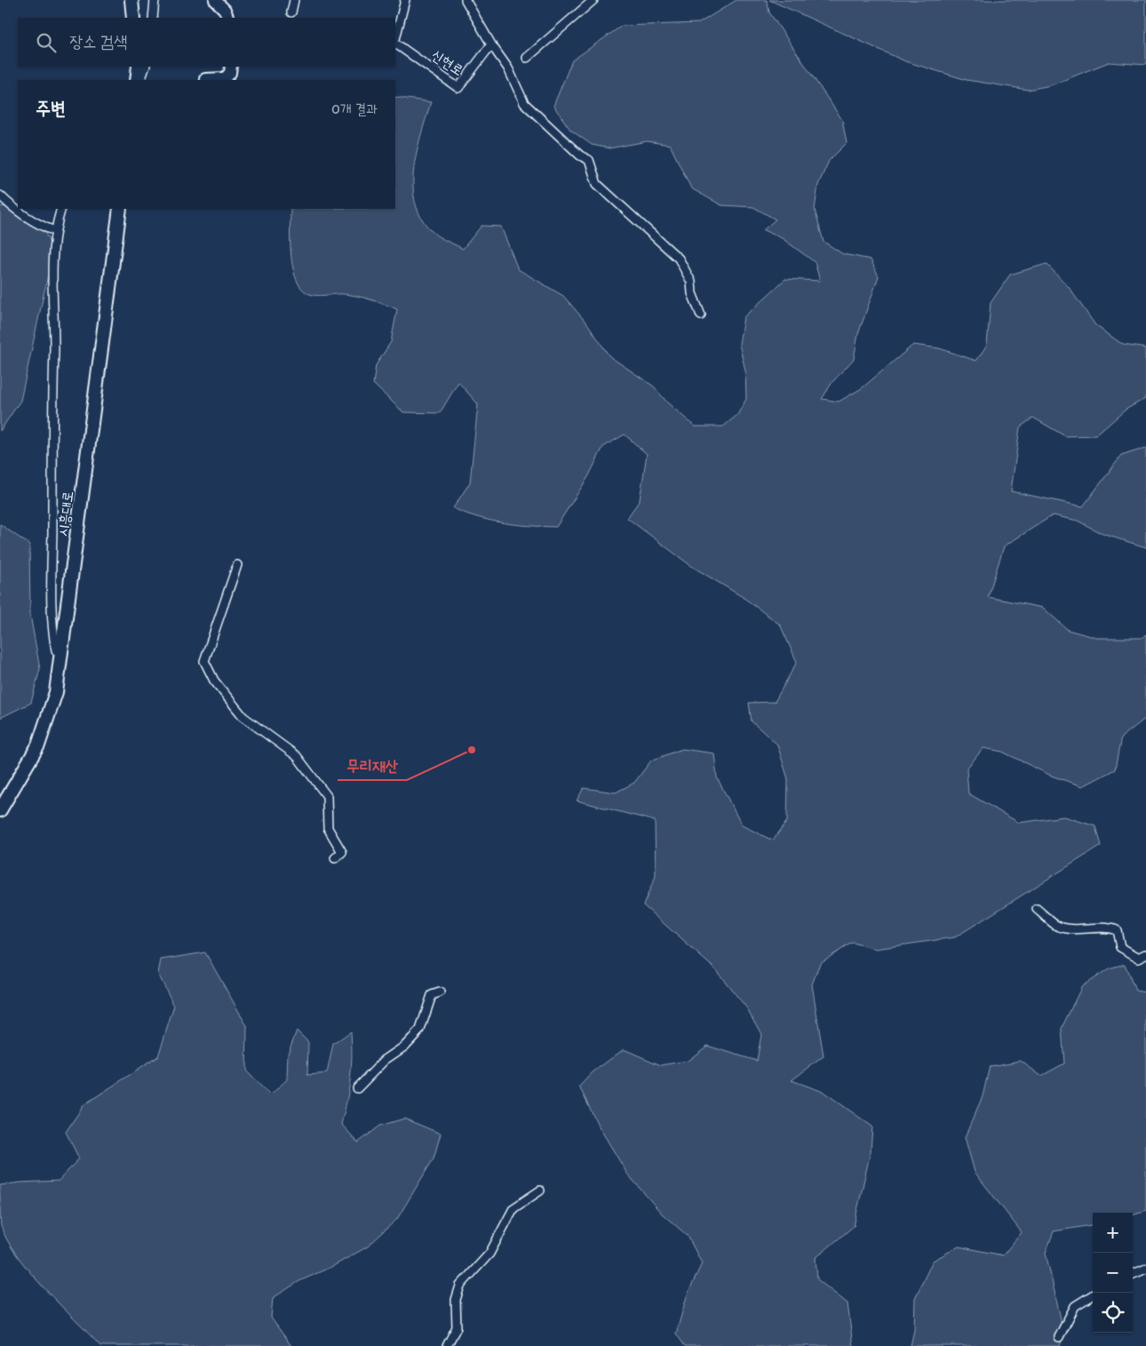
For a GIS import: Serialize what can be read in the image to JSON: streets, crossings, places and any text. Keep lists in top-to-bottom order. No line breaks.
{"streets":{"main road":["시흥대로"],"street":["신현로"]},"places":["무리재산"],"page":{"search":"장소 검색","heading":["주변","0개 결과"],"map_buttons":["+","−"]}}
